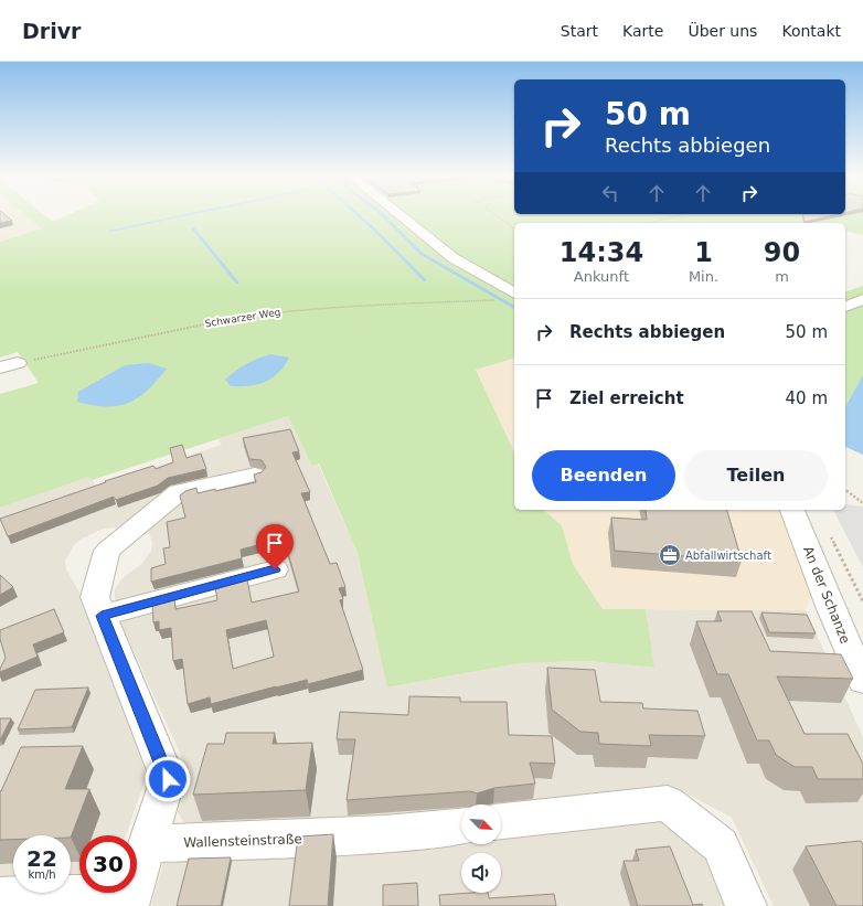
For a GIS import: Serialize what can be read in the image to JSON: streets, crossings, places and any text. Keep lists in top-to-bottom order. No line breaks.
{"streets":{"street":["An der Schanze","Wallensteinstraße"],"path":["Schwarzer Weg"]},"places":{"office":["Abfallwirtschaft"]},"north":"bottom right","page":{"header":"Drivr","nav":["Start","Karte","Über uns","Kontakt"],"turn":["50 m","Rechts abbiegen"],"eta":["14:34","Ankunft","1","Min.","90","m"],"list":[{"name":"Rechts abbiegen","value":"50 m"},{"name":"Ziel erreicht","value":"40 m"}],"buttons":["Beenden","Teilen"],"speed":"22 km/h","limit":"30"}}
